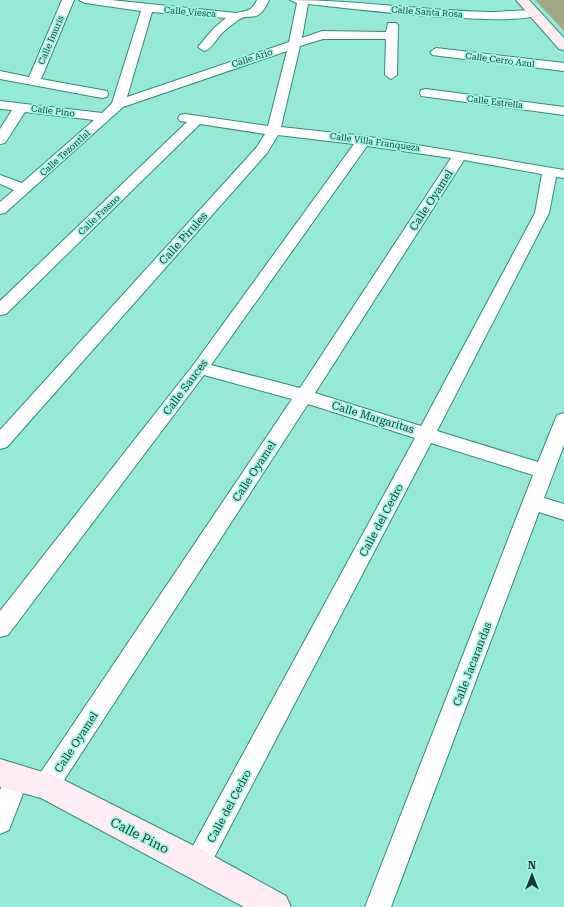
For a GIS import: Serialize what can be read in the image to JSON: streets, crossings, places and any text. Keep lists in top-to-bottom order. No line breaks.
{"streets":{"street":["Calle Viesca","Calle Santa Rosa","Calle Imuris","Calle Ario","Calle Cerro Azul","Calle Estrella","Calle Pino","Calle Villa Franqueza","Calle Tezontlal","Calle Oyamel","Calle Fresno","Calle Pirules","Calle Sauces","Calle Margaritas","Calle del Cedro","Calle Jacarandas"]},"crossings":[["Calle Santa Rosa","Calle Pirules"],["Calle Ario","Calle Pirules"],["Calle Pino","Calle Tezontlal"],["Calle Pino","Calle Oyamel"],["Calle Pino","Calle del Cedro"],["Calle Villa Franqueza","Calle Oyamel"],["Calle Villa Franqueza","Calle Fresno"],["Calle Villa Franqueza","Calle Pirules"],["Calle Villa Franqueza","Calle Sauces"],["Calle Villa Franqueza","Calle del Cedro"],["Calle Oyamel","Calle Margaritas"],["Calle Sauces","Calle Margaritas"],["Calle Margaritas","Calle del Cedro"],["Calle Margaritas","Calle Jacarandas"]],"north":"top"}
